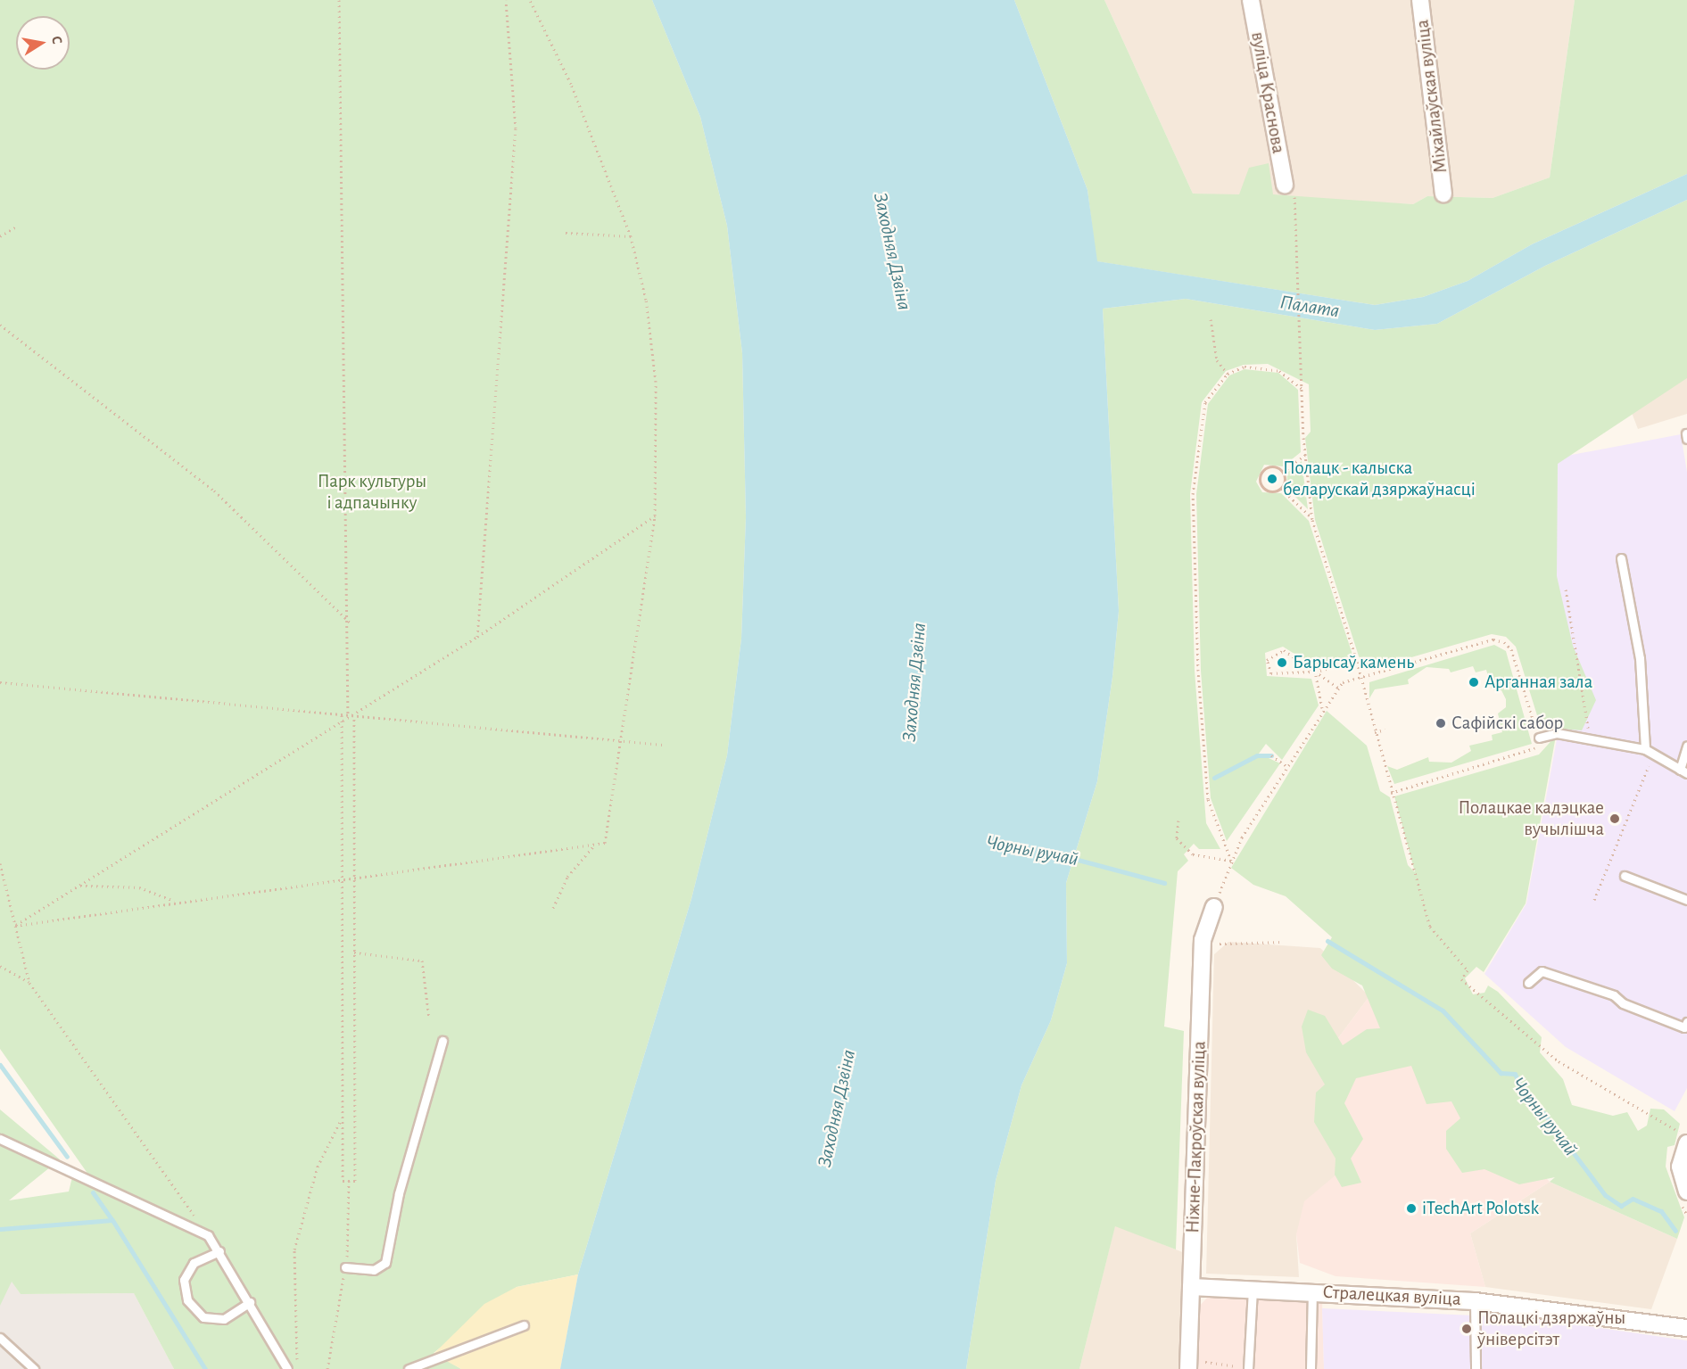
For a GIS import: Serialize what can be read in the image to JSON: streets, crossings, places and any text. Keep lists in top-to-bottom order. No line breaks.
{"streets":{"street":["вуліца Краснова","Міхайлаўская вуліца","Ніжне-Пакроўская вуліца","Стралецкая вуліца"]},"crossings":[["Ніжне-Пакроўская вуліца","Стралецкая вуліца"]],"water":["Заходняя Дзвіна","Палата","Чорны ручай"],"parks":["Парк культуры і адпачынку"],"places":["Полацк - калыска беларускай дзяржаўнасці","Барысаў камень","Арганная зала","Сафійскі сабор","Полацкае кадэцкае вучылішча","iTechArt Polotsk","Полацкі дзяржаўны ўніверсітэт"],"north":"right"}
